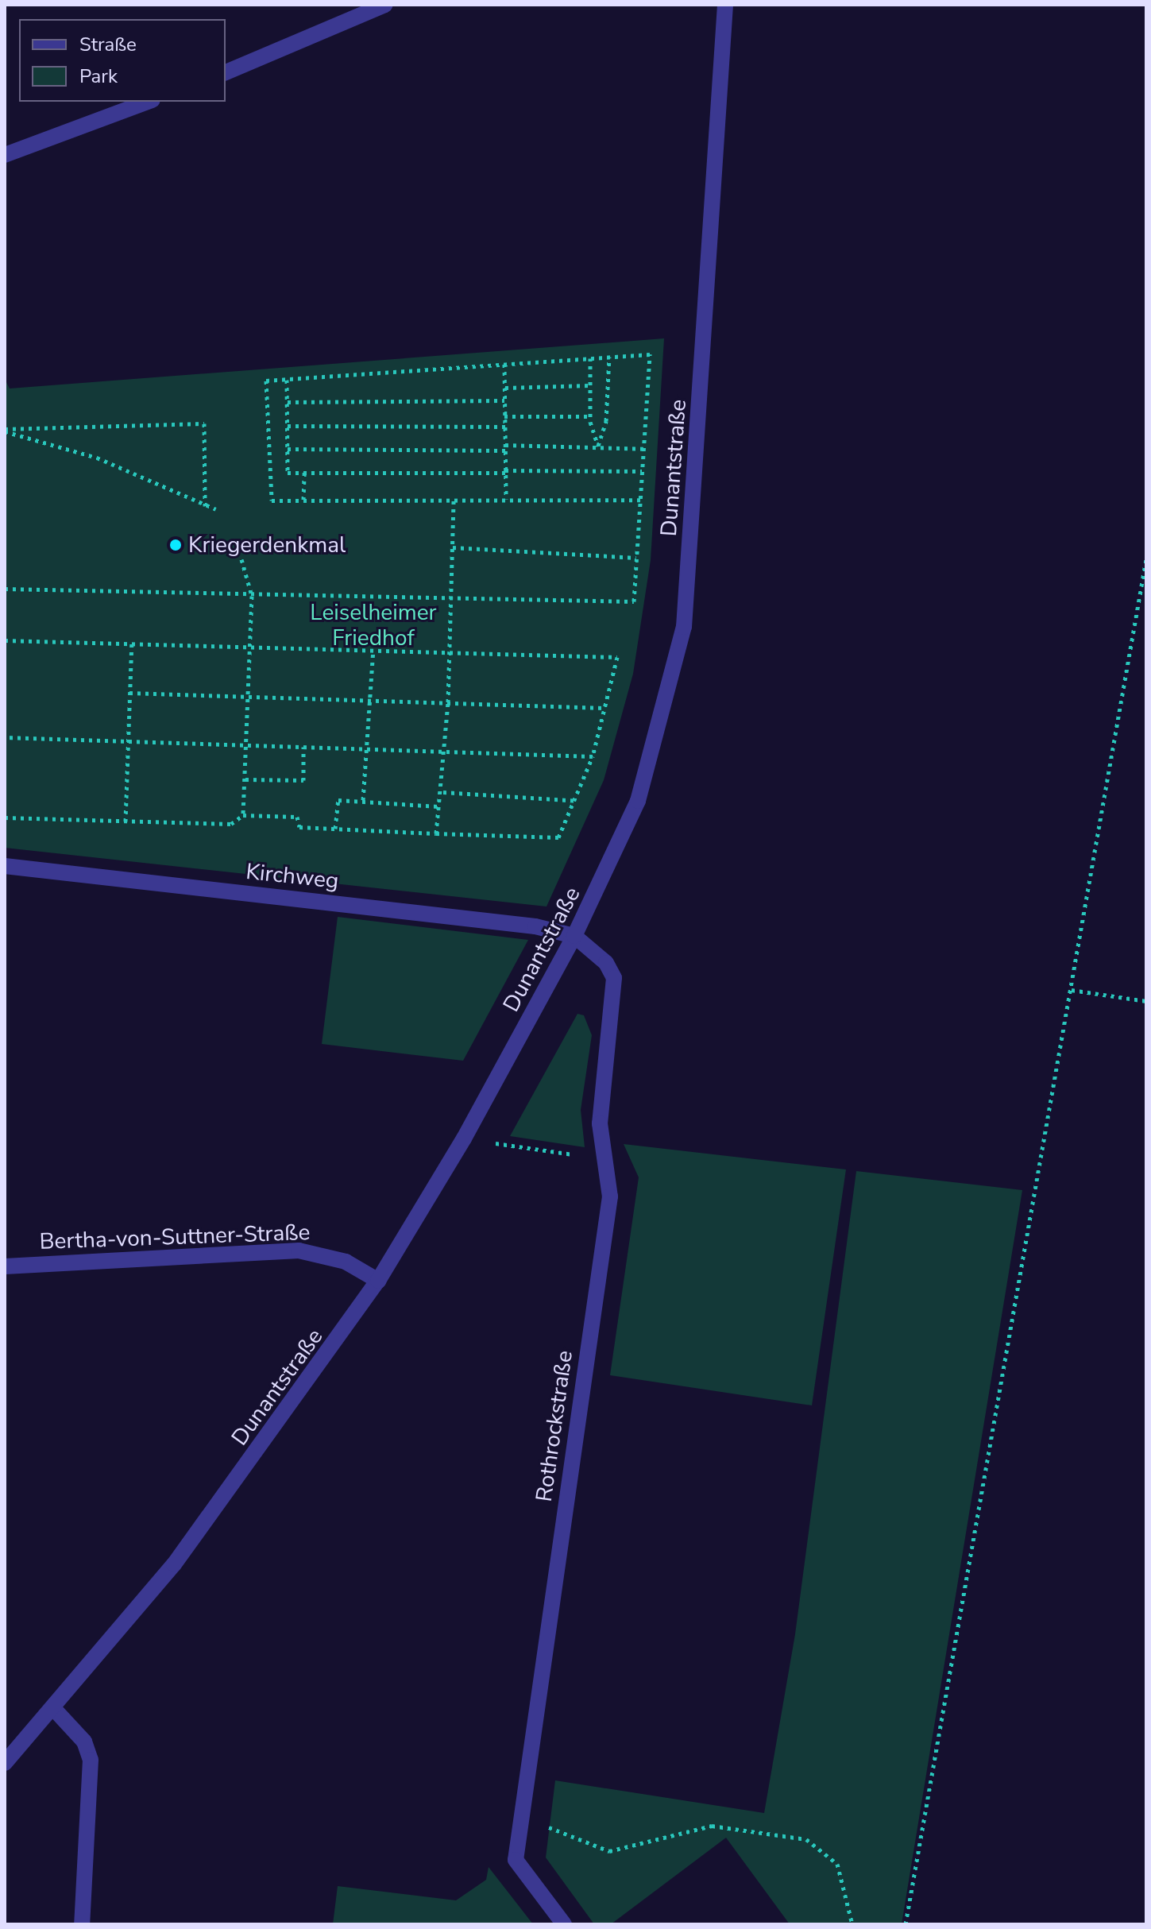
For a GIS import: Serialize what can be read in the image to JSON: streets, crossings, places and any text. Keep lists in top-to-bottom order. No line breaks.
{"streets":{"street":["Dunantstraße","Kirchweg","Bertha-von-Suttner-Straße","Rothrockstraße"]},"crossings":[["Dunantstraße","Kirchweg"],["Dunantstraße","Bertha-von-Suttner-Straße"],["Dunantstraße","Rothrockstraße"],["Kirchweg","Rothrockstraße"]],"parks":["Leiselheimer Friedhof"],"places":["Kriegerdenkmal"],"legend":["Straße","Park"]}
